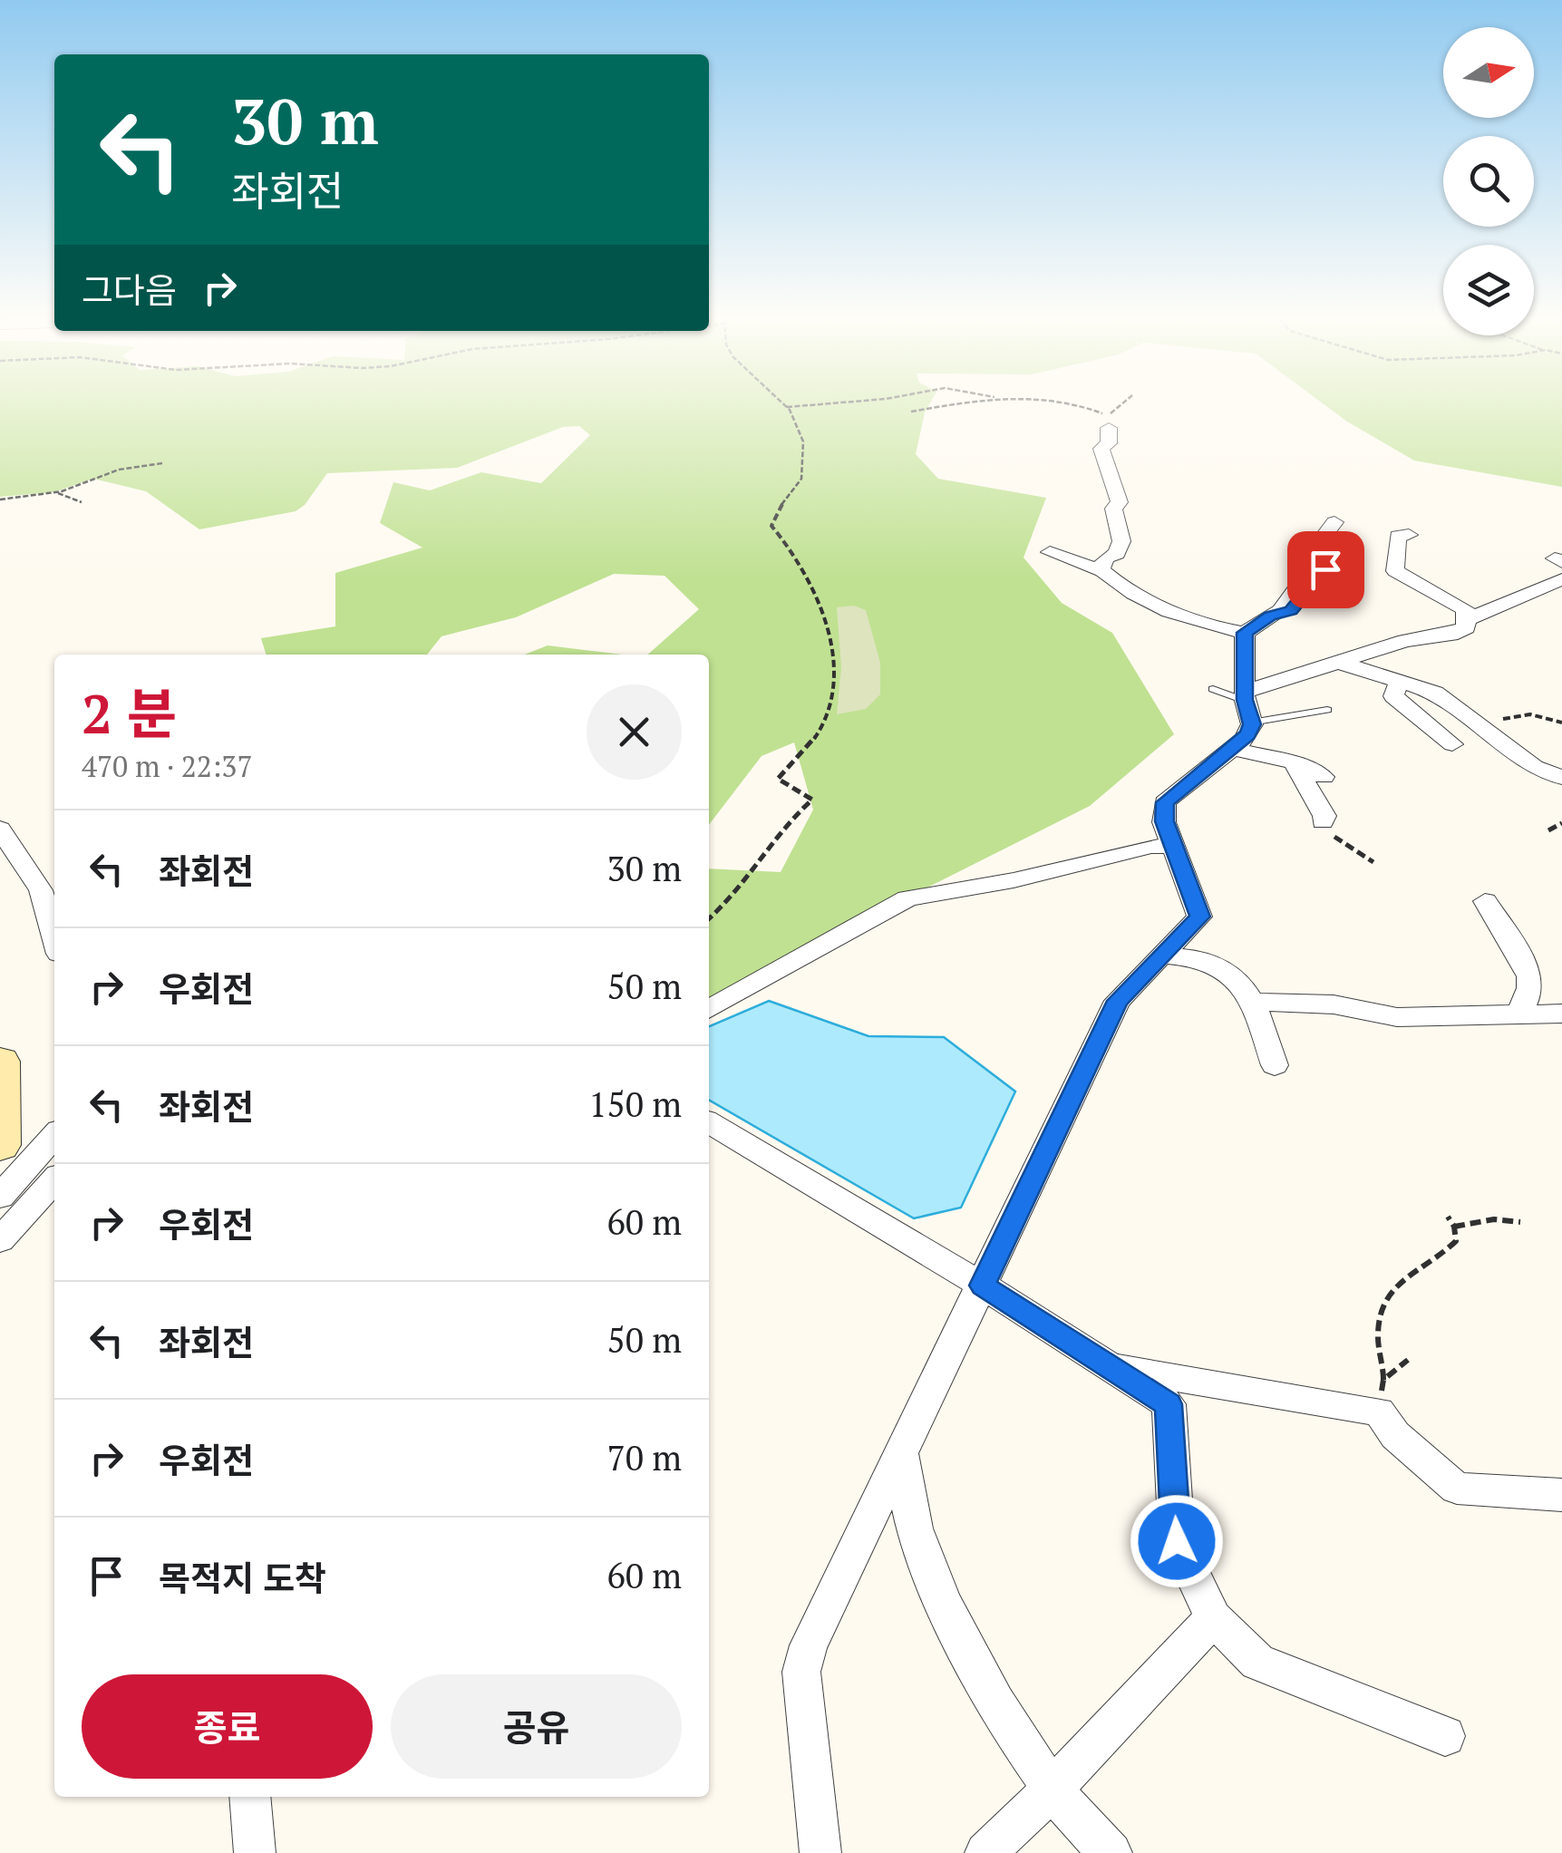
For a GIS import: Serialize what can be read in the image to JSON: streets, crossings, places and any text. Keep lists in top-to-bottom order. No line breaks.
{"north":"right","page":{"turn":["30 m","좌회전"],"then":"그다음","heading":["2 분","470 m · 22:37"],"list":[{"name":"좌회전","value":"30 m"},{"name":"우회전","value":"50 m"},{"name":"좌회전","value":"150 m"},{"name":"우회전","value":"60 m"},{"name":"좌회전","value":"50 m"},{"name":"우회전","value":"70 m"},{"name":"목적지 도착","value":"60 m"}],"buttons":["종료","공유"]}}
